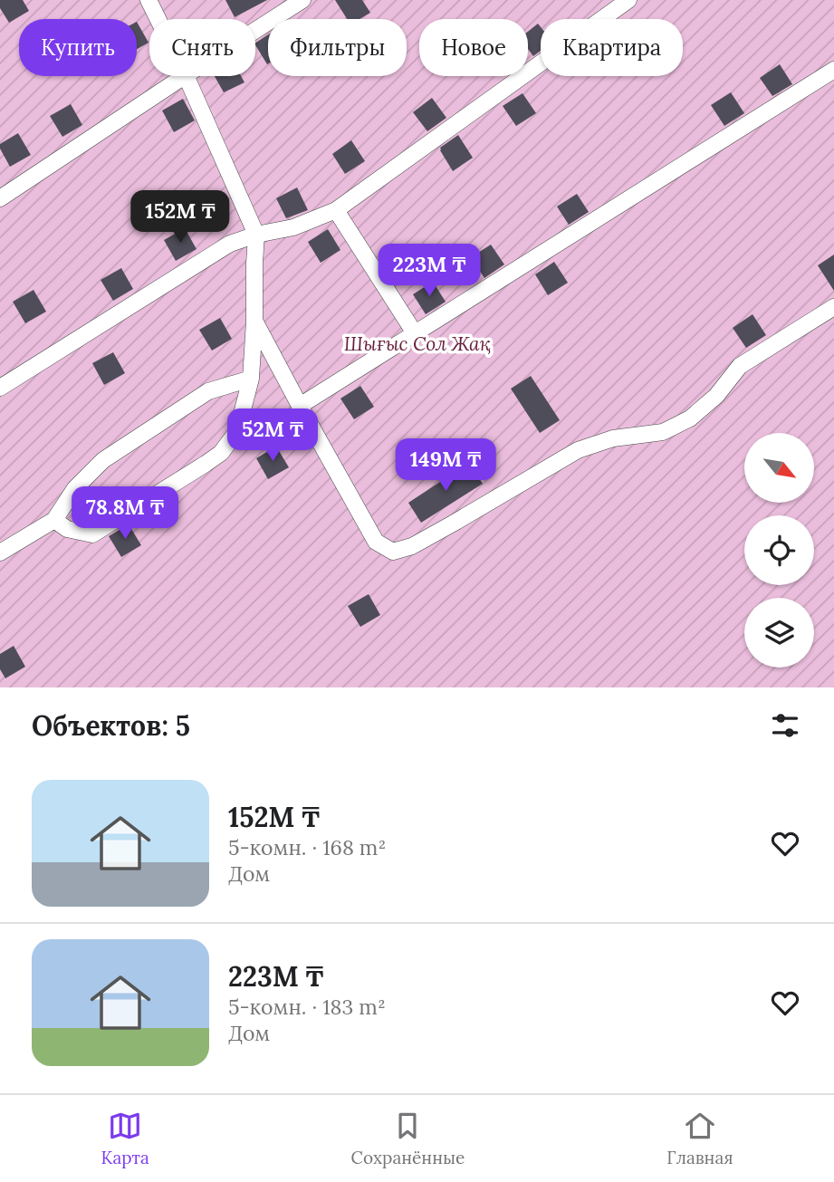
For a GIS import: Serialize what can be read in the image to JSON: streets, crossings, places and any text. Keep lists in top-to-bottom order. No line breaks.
{"parks":["Шығыс Сол Жақ"],"north":"bottom right","page":{"chip":["Купить","Снять","Фильтры","Новое","Квартира"],"price":["152M ₸","223M ₸","52M ₸","149M ₸","78.8M ₸"],"heading":"Объектов: 5","list":[{"name":"152M ₸","note":"5-комн. · 168 m² · Дом"},{"name":"223M ₸","note":"5-комн. · 183 m² · Дом"}],"tabs":["Карта","Сохранённые","Главная"]}}
